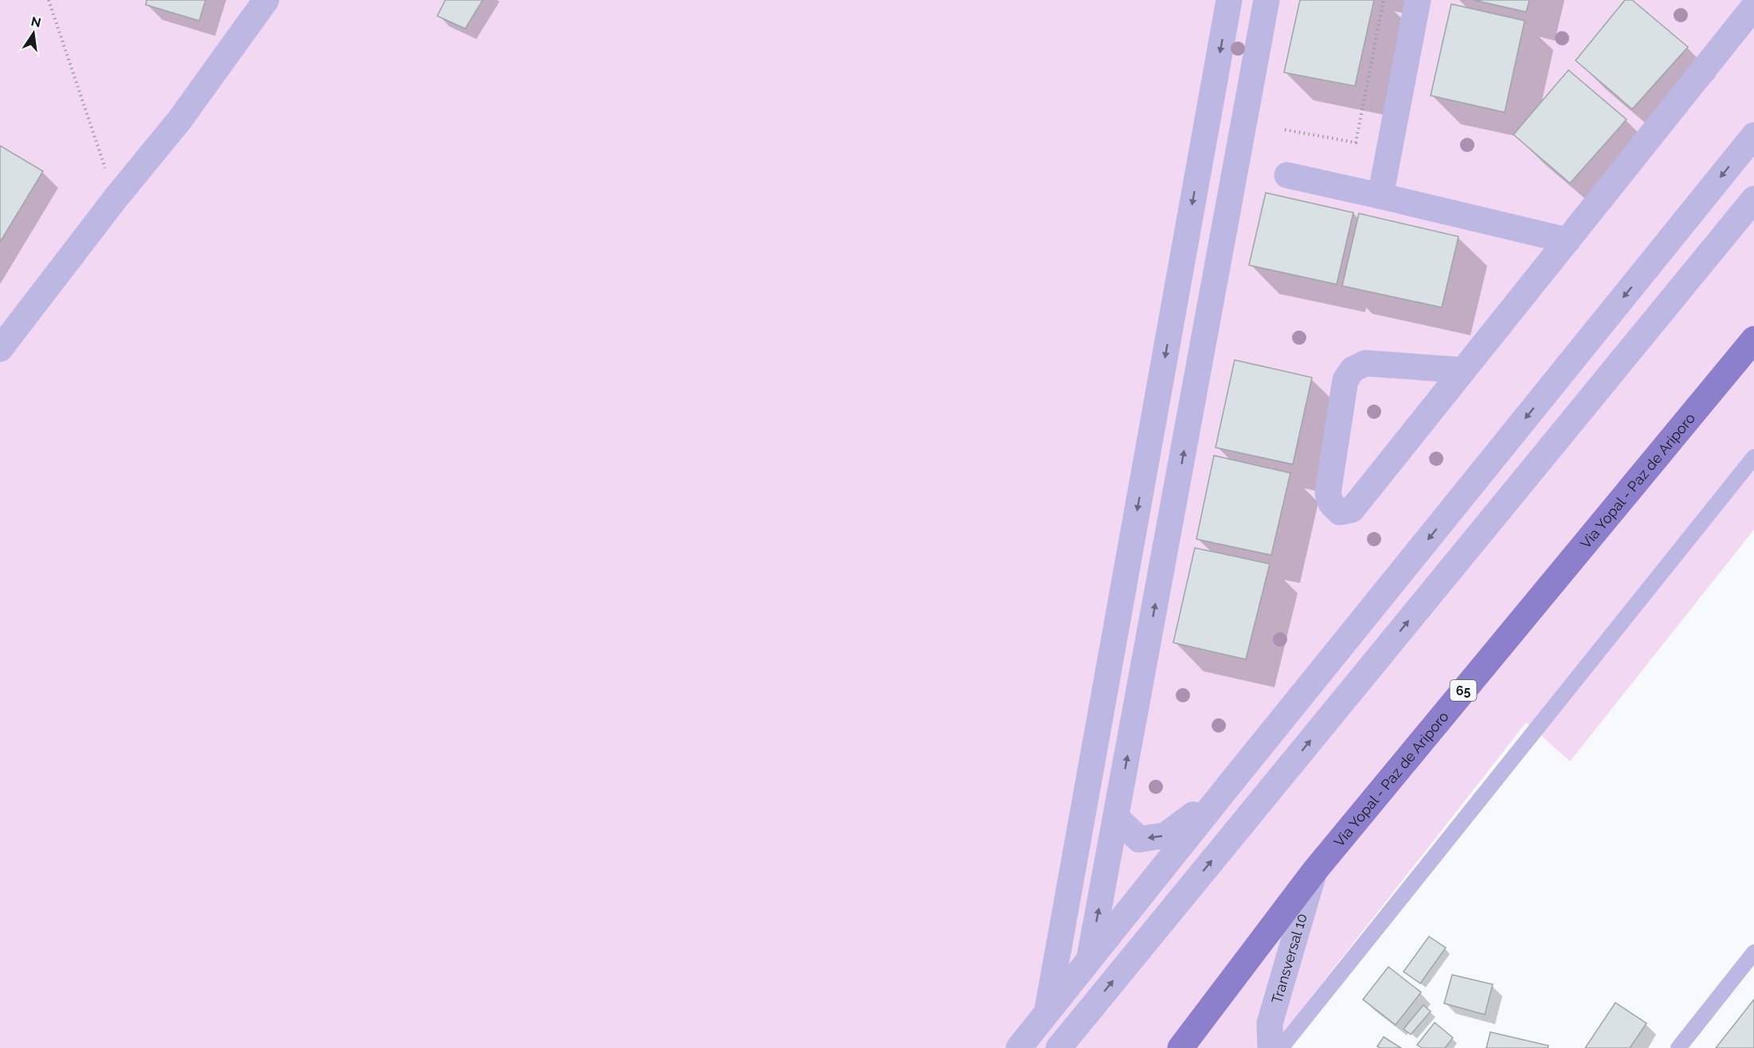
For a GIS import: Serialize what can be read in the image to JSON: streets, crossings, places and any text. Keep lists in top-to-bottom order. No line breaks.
{"streets":{"main road":["Via Yopal - Paz de Ariporo","65"],"street":["Transversal 10"]},"crossings":[["Via Yopal - Paz de Ariporo","Transversal 10"]],"north":"top"}
